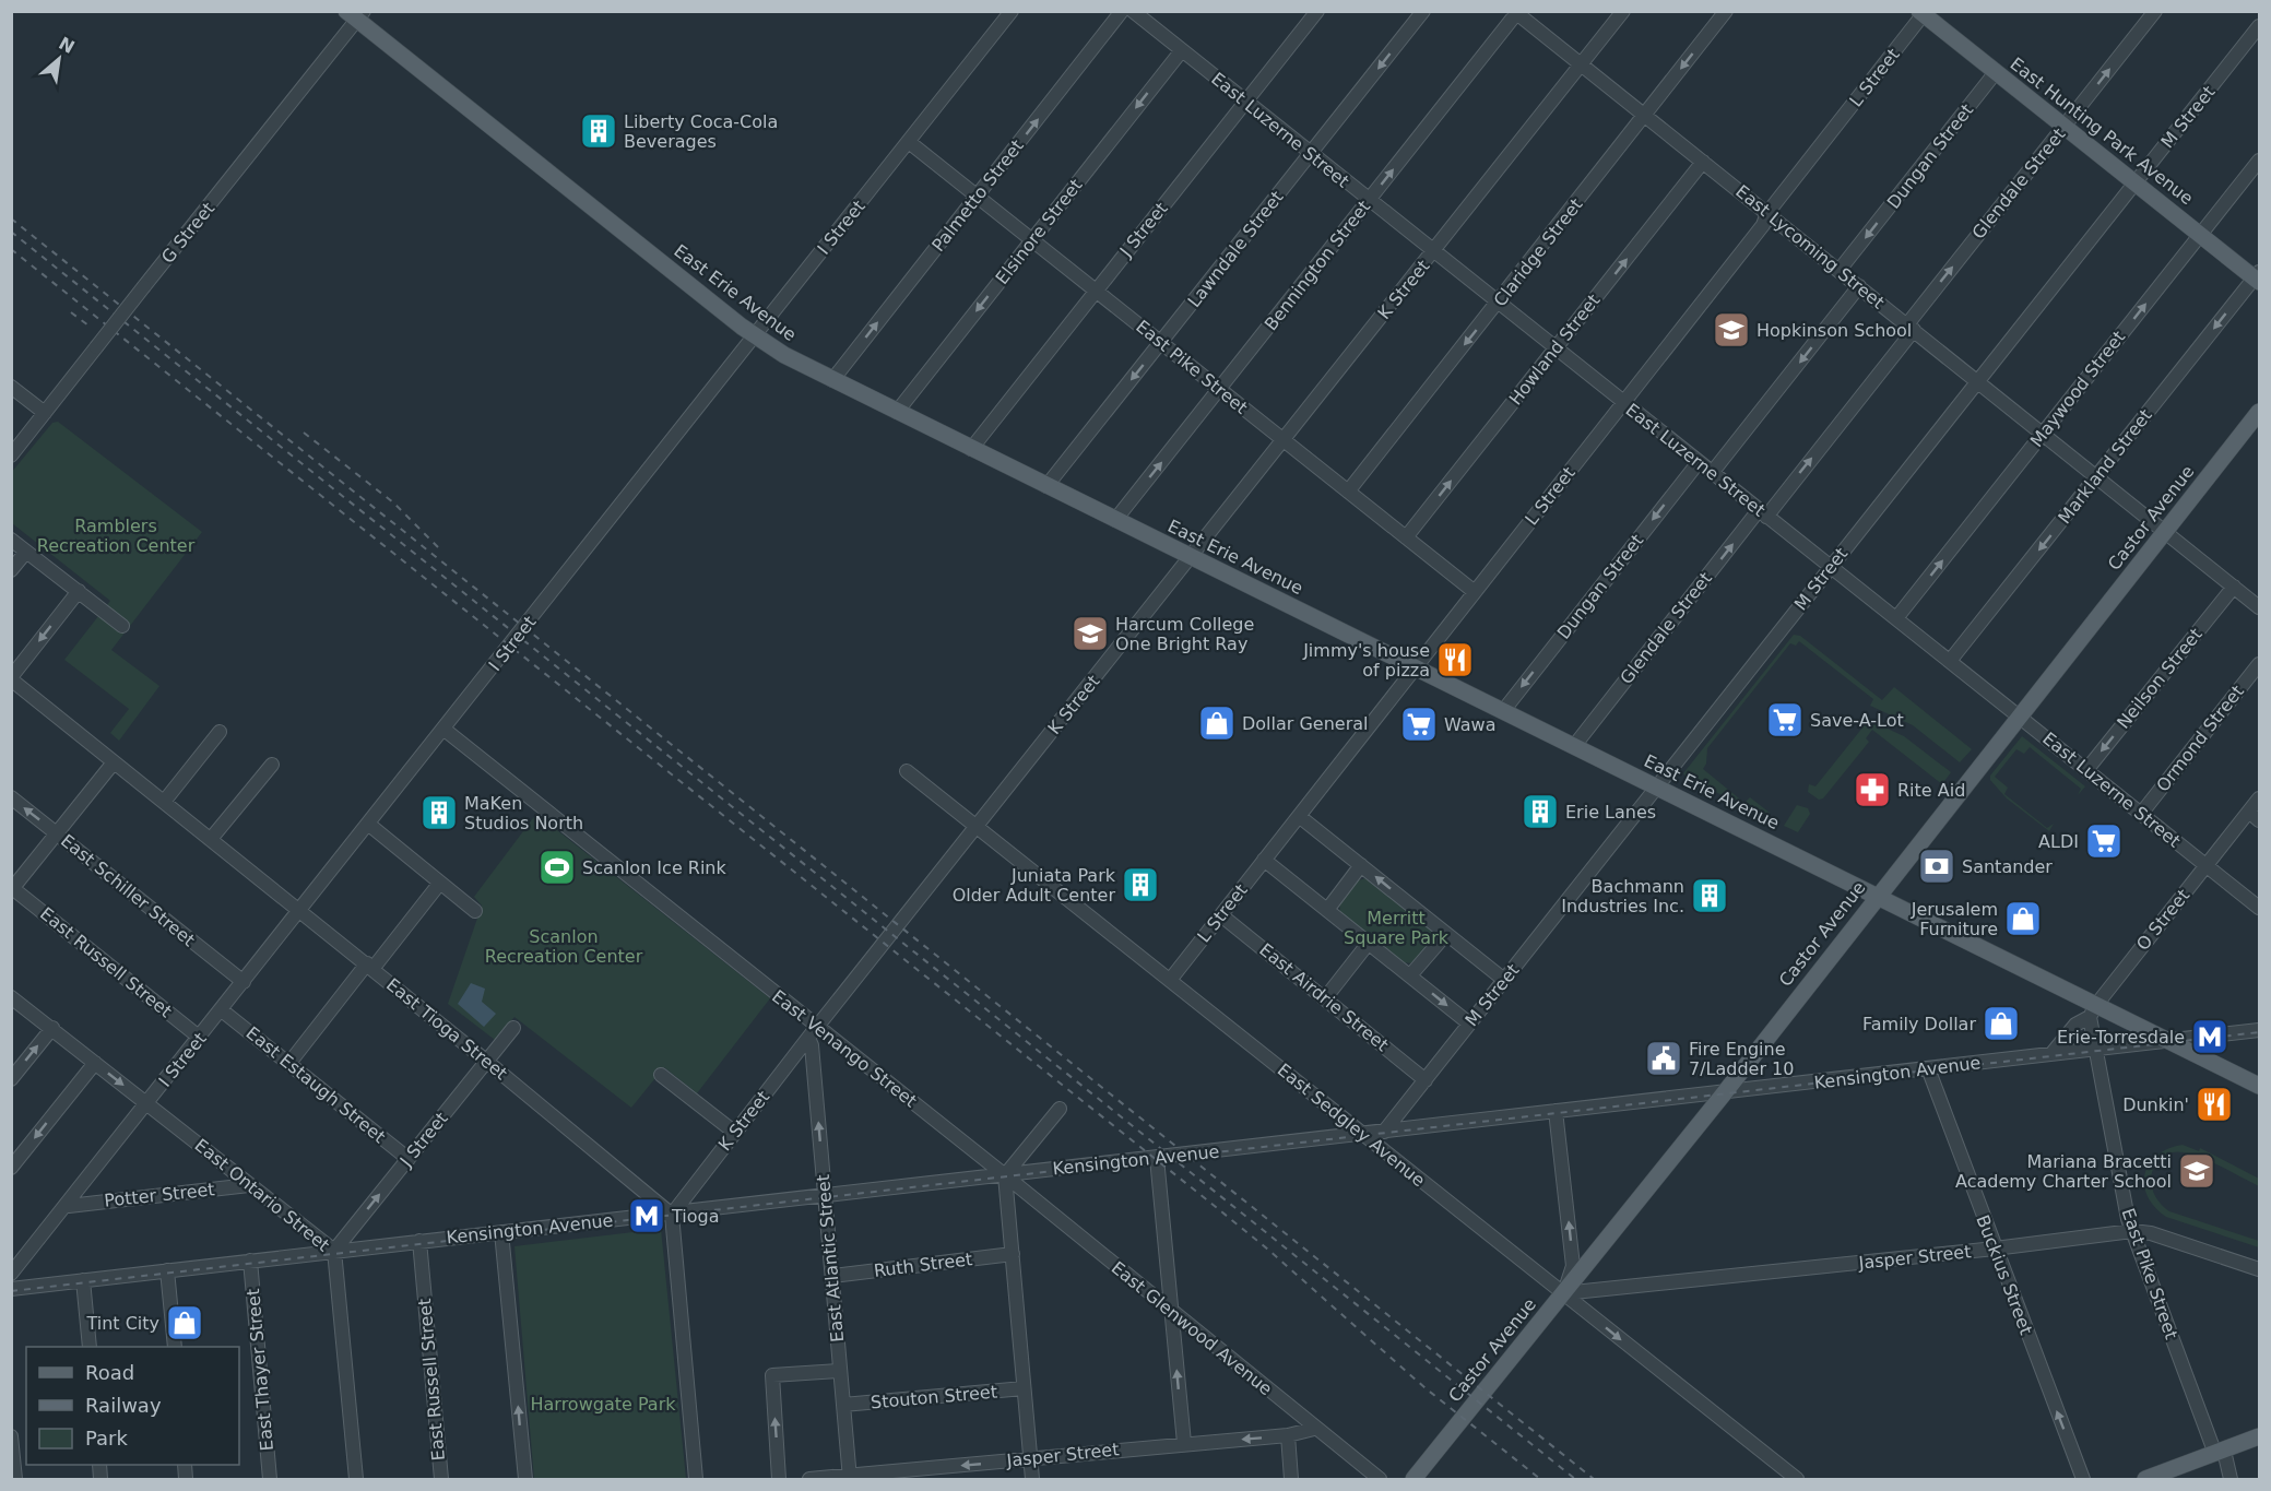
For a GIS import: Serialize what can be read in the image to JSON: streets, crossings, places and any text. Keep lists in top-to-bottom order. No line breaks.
{"streets":{"main road":["East Hunting Park Avenue","East Erie Avenue","Castor Avenue"],"street":["L Street","M Street","East Luzerne Street","Dungan Street","Glendale Street","Palmetto Street","I Street","J Street","Elsinore Street","G Street","East Lycoming Street","Lawndale Street","Claridge Street","Bennington Street","K Street","Howland Street","East Pike Street","Maywood Street","Markland Street","Neilson Street","Ormond Street","East Schiller Street","O Street","East Russell Street","East Airdrie Street","East Tioga Street","East Venango Street","Kensington Avenue","East Estaugh Street","East Sedgley Avenue","Potter Street","East Ontario Street","Jasper Street","East Atlantic Street","Ruth Street","Buckius Street","East Glenwood Avenue","East Thayer Street","Stouton Street"]},"crossings":[["L Street","East Luzerne Street"],["L Street","East Hunting Park Avenue"],["L Street","East Lycoming Street"],["L Street","East Erie Avenue"],["L Street","East Pike Street"],["L Street","East Airdrie Street"],["L Street","East Sedgley Avenue"],["M Street","East Luzerne Street"],["M Street","East Hunting Park Avenue"],["M Street","East Lycoming Street"],["M Street","East Erie Avenue"],["M Street","East Airdrie Street"],["M Street","Kensington Avenue"],["East Luzerne Street","Dungan Street"],["East Luzerne Street","Glendale Street"],["East Luzerne Street","J Street"],["East Luzerne Street","Elsinore Street"],["East Luzerne Street","Lawndale Street"],["East Luzerne Street","Claridge Street"],["East Luzerne Street","Bennington Street"],["East Luzerne Street","K Street"],["East Luzerne Street","Howland Street"],["East Luzerne Street","Maywood Street"],["East Luzerne Street","Markland Street"],["East Luzerne Street","Castor Avenue"],["East Luzerne Street","Neilson Street"],["East Luzerne Street","Ormond Street"],["East Luzerne Street","O Street"],["East Hunting Park Avenue","Dungan Street"],["East Hunting Park Avenue","Glendale Street"],["East Hunting Park Avenue","Maywood Street"],["East Hunting Park Avenue","Markland Street"],["Dungan Street","East Lycoming Street"],["Dungan Street","East Erie Avenue"],["Glendale Street","East Lycoming Street"],["Glendale Street","East Erie Avenue"],["Palmetto Street","East Erie Avenue"],["Palmetto Street","East Pike Street"],["I Street","East Erie Avenue"],["I Street","East Pike Street"],["I Street","East Schiller Street"],["I Street","East Russell Street"],["I Street","East Tioga Street"],["I Street","East Venango Street"],["I Street","East Estaugh Street"],["I Street","Potter Street"],["I Street","East Ontario Street"],["J Street","East Erie Avenue"],["J Street","East Pike Street"],["J Street","East Tioga Street"],["J Street","Kensington Avenue"],["J Street","East Estaugh Street"],["J Street","East Ontario Street"],["Elsinore Street","East Erie Avenue"],["Elsinore Street","East Pike Street"],["G Street","East Erie Avenue"],["East Lycoming Street","Claridge Street"],["East Lycoming Street","Bennington Street"],["East Lycoming Street","K Street"],["East Lycoming Street","Howland Street"],["East Lycoming Street","Maywood Street"],["East Lycoming Street","Markland Street"],["East Lycoming Street","Castor Avenue"],["East Lycoming Street","Neilson Street"],["Lawndale Street","East Erie Avenue"],["Lawndale Street","East Pike Street"],["Claridge Street","East Pike Street"],["Bennington Street","East Erie Avenue"],["Bennington Street","East Pike Street"],["K Street","East Erie Avenue"],["K Street","East Pike Street"],["K Street","East Tioga Street"],["K Street","East Venango Street"],["K Street","Kensington Avenue"],["K Street","East Sedgley Avenue"],["K Street","East Atlantic Street"],["East Erie Avenue","Castor Avenue"],["East Erie Avenue","O Street"],["East Erie Avenue","Kensington Avenue"],["Howland Street","East Pike Street"],["East Pike Street","Kensington Avenue"],["East Pike Street","Jasper Street"],["Castor Avenue","Kensington Avenue"],["Castor Avenue","East Sedgley Avenue"],["Castor Avenue","Jasper Street"],["O Street","Kensington Avenue"],["East Russell Street","Kensington Avenue"],["East Tioga Street","Kensington Avenue"],["East Venango Street","Kensington Avenue"],["East Venango Street","East Atlantic Street"],["East Venango Street","East Glenwood Avenue"],["Kensington Avenue","East Sedgley Avenue"],["Kensington Avenue","East Ontario Street"],["Kensington Avenue","East Atlantic Street"],["Kensington Avenue","Buckius Street"],["Kensington Avenue","East Glenwood Avenue"],["Kensington Avenue","East Thayer Street"],["East Sedgley Avenue","Jasper Street"],["Potter Street","East Ontario Street"],["Jasper Street","East Atlantic Street"],["Jasper Street","Buckius Street"],["Jasper Street","East Glenwood Avenue"],["East Atlantic Street","Ruth Street"],["East Atlantic Street","Stouton Street"]],"one_way":["Dungan Street","Glendale Street","Palmetto Street","Elsinore Street","Lawndale Street","Claridge Street","Bennington Street","Howland Street","Maywood Street","Markland Street","Neilson Street","East Atlantic Street","Buckius Street"],"parks":["Ramblers Recreation Center","Merritt Square Park","Scanlon Recreation Center","Harrowgate Park"],"places":{"building":["Liberty Coca-Cola Beverages","Erie Lanes","MaKen Studios North","Juniata Park Older Adult Center","Bachmann Industries Inc."],"school or university":["Hopkinson School","Harcum College One Bright Ray","Mariana Bracetti Academy Charter School"],"restaurant":["Jimmy's house of pizza","Dunkin'"],"supermarket":["Save-A-Lot","Wawa","ALDI"],"shop":["Dollar General","Jerusalem Furniture","Family Dollar","Tint City"],"pharmacy":["Rite Aid"],"bank":["Santander"],"sports":["Scanlon Ice Rink"],"metro station":["Erie-Torresdale","Tioga"],"public building":["Fire Engine 7/Ladder 10"]},"legend":["Road","Railway","Park"],"north":"top right"}
